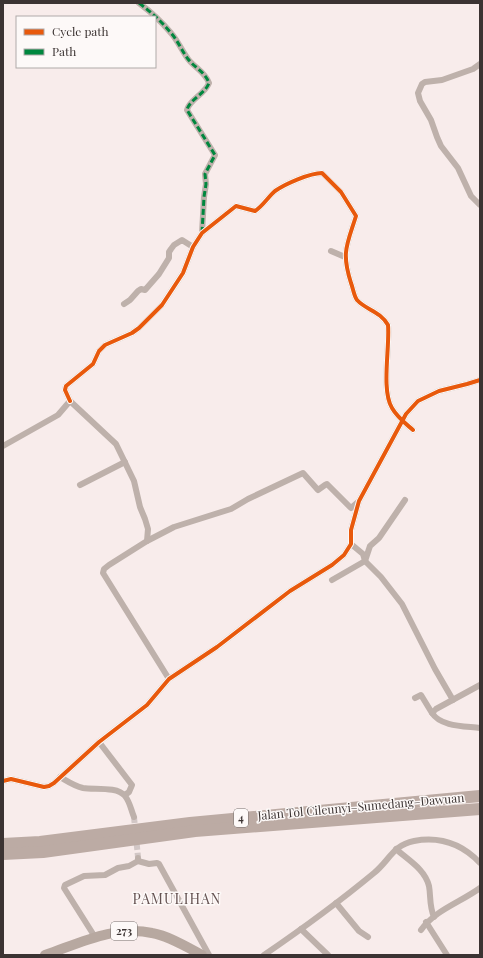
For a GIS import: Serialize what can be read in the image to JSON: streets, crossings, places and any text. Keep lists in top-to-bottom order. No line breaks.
{"streets":{"highway":["Jalan Tol Cileunyi–Sumedang–Dawuan","4"],"main road":["273"]},"districts":["PAMULIHAN"],"legend":["Cycle path","Path"]}
